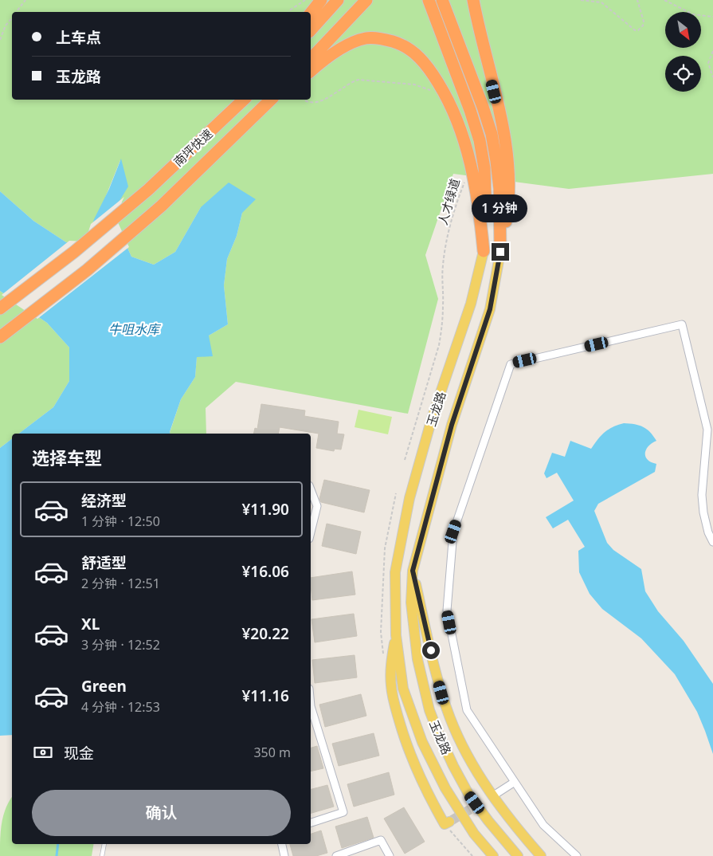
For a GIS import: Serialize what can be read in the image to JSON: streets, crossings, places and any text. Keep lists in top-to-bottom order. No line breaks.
{"streets":{"highway":["南坪快速"],"main road":["玉龙路"],"path":["人才绿道"]},"water":["牛咀水库"],"north":"bottom right","page":{"banner":["上车点","玉龙路"],"bubble":"1 分钟","heading":"选择车型","list":[{"name":"经济型","note":"1 分钟 · 12:50","value":"¥11.90"},{"name":"舒适型","note":"2 分钟 · 12:51","value":"¥16.06"},{"name":"XL","note":"3 分钟 · 12:52","value":"¥20.22"},{"name":"Green","note":"4 分钟 · 12:53","value":"¥11.16"}],"pay":["现金","350 m"],"buttons":"确认"}}
